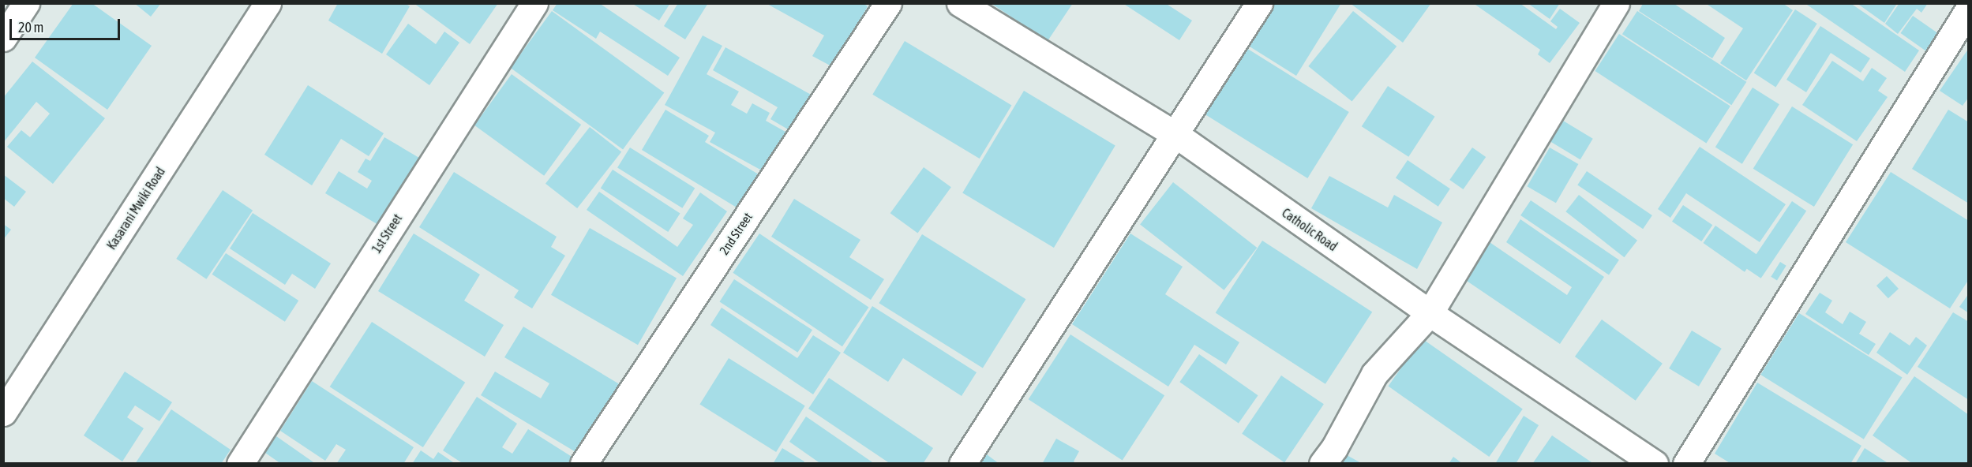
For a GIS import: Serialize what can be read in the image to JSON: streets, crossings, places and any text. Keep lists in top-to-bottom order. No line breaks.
{"streets":{"street":["Kasarani Mwiki Road","Catholic Road","1st Street","2nd Street"]},"scale_bar":"20 m"}
